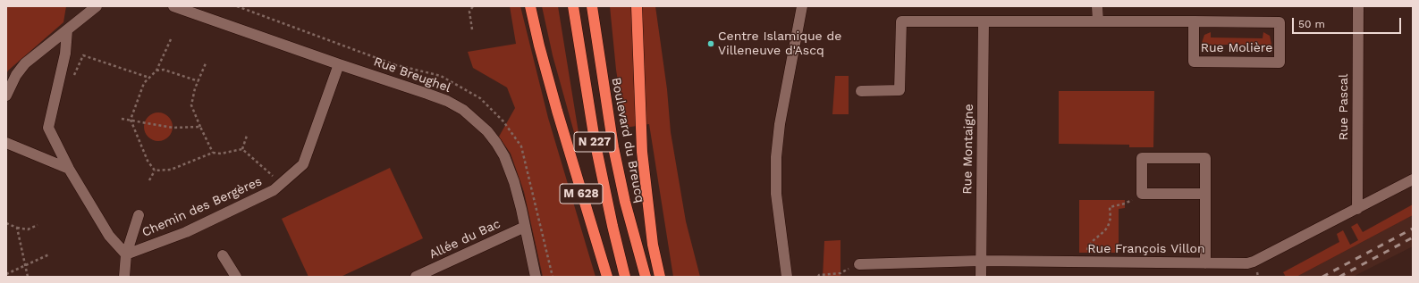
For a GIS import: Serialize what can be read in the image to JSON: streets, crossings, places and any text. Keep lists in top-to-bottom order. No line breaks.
{"streets":{"highway":["Boulevard du Breucq","N 227","M 628"],"street":["Rue Molière","Rue Breughel","Rue Pascal","Rue Montaigne","Chemin des Bergères","Allée du Bac","Rue François Villon"]},"crossings":[["Rue Molière","Rue Montaigne"],["Rue Breughel","Chemin des Bergères"],["Rue Breughel","Allée du Bac"],["Rue Pascal","Rue François Villon"],["Rue Montaigne","Rue François Villon"]],"places":["Centre Islamique de Villeneuve d'Ascq"],"scale_bar":"50 m"}
